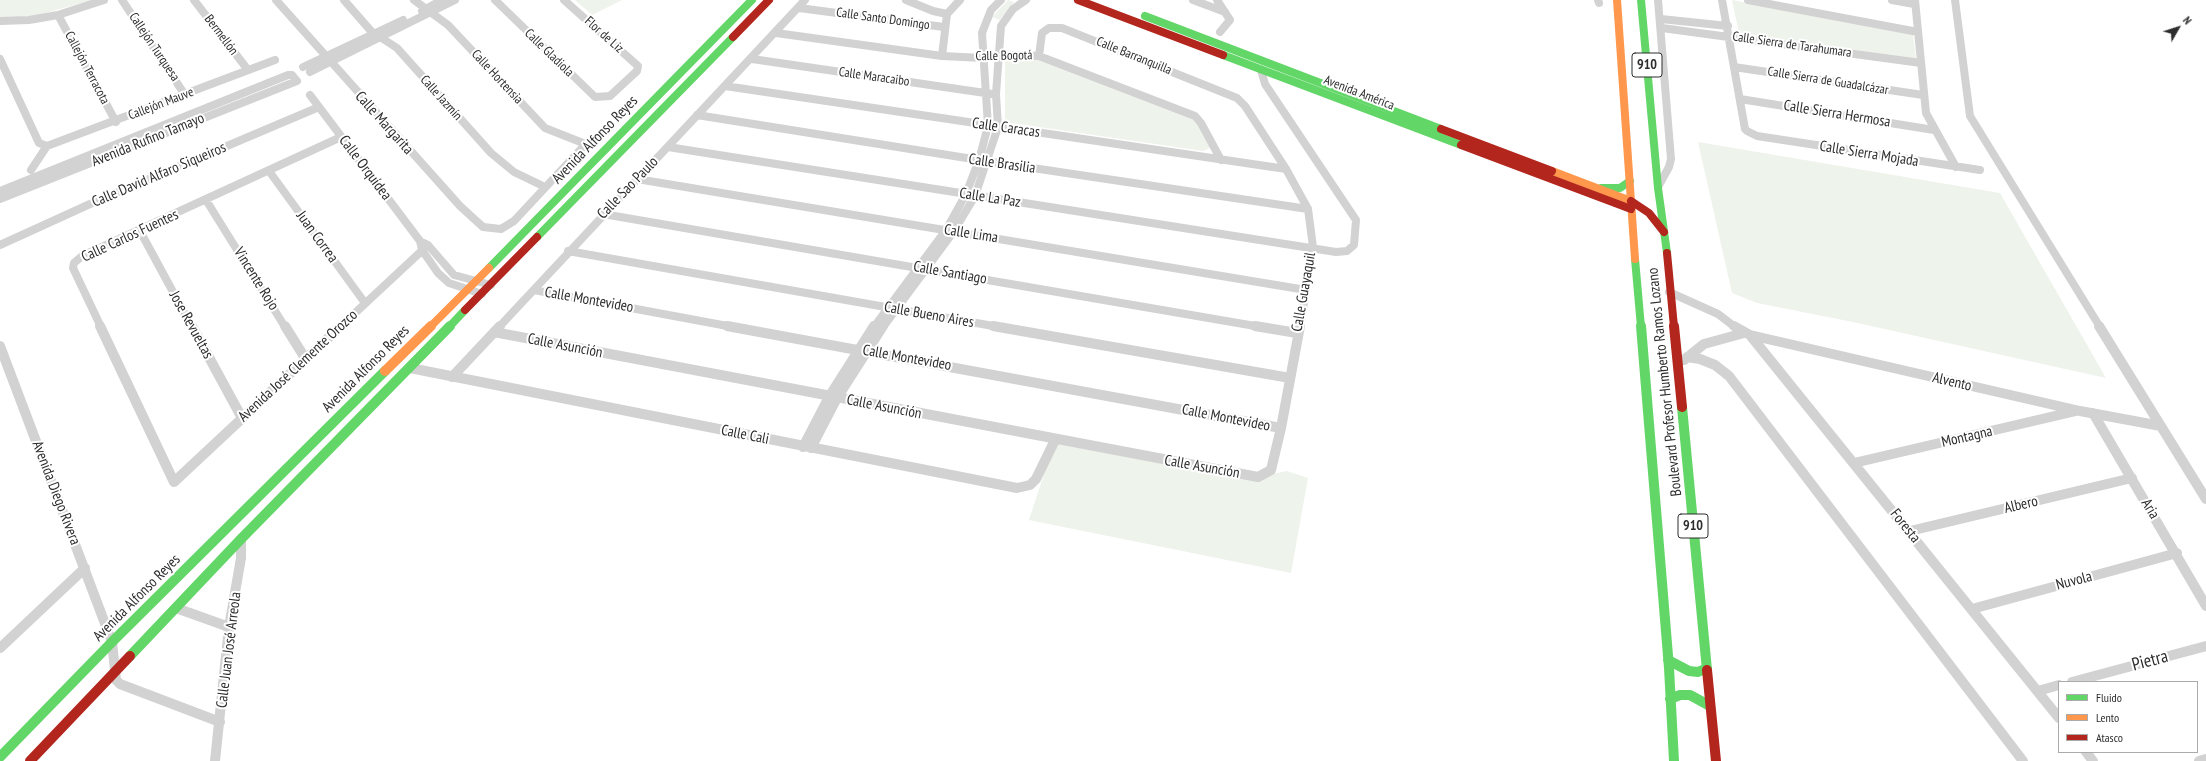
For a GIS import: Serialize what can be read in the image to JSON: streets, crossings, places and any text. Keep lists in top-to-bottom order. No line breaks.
{"streets":{"main road":["910","Avenida América","Avenida Alfonso Reyes","Boulevard Profesor Humberto Ramos Lozano"],"street":["Calle Santo Domingo","Bermellón","Flor de Liz","Calle Sierra de Tarahumara","Callejón Turquesa","Calle Gladiola","Calle Bogotá","Calle Barranquilla","Callejón Terracota","Calle Hortensia","Calle Maracaibo","Calle Sierra de Guadalcázar","Calle Jazmín","Callejón Mauve","Calle Sierra Hermosa","Calle Margarita","Calle Caracas","Avenida Rufino Tamayo","Calle Sierra Mojada","Calle Brasilia","Calle Orquídea","Calle David Alfaro Siqueiros","Calle Sao Paulo","Calle La Paz","Calle Lima","Calle Carlos Fuentes","Juan Correa","Calle Santiago","Vincente Rojo","Calle Guayaquil","Calle Montevideo","Calle Bueno Aires","Jose Revueltas","Calle Asunción","Avenida José Clemente Orozco","Alvento","Calle Cali","Montagna","Avenida Diego Rivera","Albero","Aria","Foresta","Nuvola","Calle Juan José Arreola","Pietra"]},"crossings":[["Calle Santo Domingo","Calle Sao Paulo"],["Bermellón","Callejón Mauve"],["Flor de Liz","Calle Gladiola"],["Callejón Turquesa","Callejón Mauve"],["Calle Bogotá","Calle Barranquilla"],["Calle Bogotá","Calle Caracas"],["Calle Bogotá","Calle Sao Paulo"],["Calle Barranquilla","Calle Guayaquil"],["Callejón Terracota","Callejón Mauve"],["Calle Hortensia","Calle Jazmín"],["Calle Hortensia","Calle Margarita"],["Calle Maracaibo","Calle Sao Paulo"],["Avenida América","Calle La Paz"],["Avenida América","Boulevard Profesor Humberto Ramos Lozano"],["Calle Jazmín","Calle Margarita"],["Calle Sierra Hermosa","Calle Sierra Mojada"],["Calle Caracas","Calle Sao Paulo"],["Calle Caracas","Calle Guayaquil"],["Avenida Alfonso Reyes","Calle Orquídea"],["Avenida Alfonso Reyes","Calle Cali"],["Avenida Alfonso Reyes","Avenida Diego Rivera"],["Avenida Alfonso Reyes","Calle Juan José Arreola"],["Calle Brasilia","Calle Sao Paulo"],["Calle Brasilia","Calle Guayaquil"],["Calle Orquídea","Calle David Alfaro Siqueiros"],["Calle Orquídea","Calle Carlos Fuentes"],["Calle Orquídea","Avenida José Clemente Orozco"],["Calle Sao Paulo","Calle La Paz"],["Calle Sao Paulo","Calle Lima"],["Calle Sao Paulo","Calle Santiago"],["Calle Sao Paulo","Calle Montevideo"],["Calle Sao Paulo","Calle Bueno Aires"],["Calle Sao Paulo","Calle Asunción"],["Calle Sao Paulo","Calle Cali"],["Calle La Paz","Calle Guayaquil"],["Calle Lima","Calle Guayaquil"],["Calle Carlos Fuentes","Juan Correa"],["Calle Carlos Fuentes","Vincente Rojo"],["Calle Carlos Fuentes","Jose Revueltas"],["Calle Carlos Fuentes","Avenida José Clemente Orozco"],["Juan Correa","Avenida José Clemente Orozco"],["Calle Santiago","Calle Guayaquil"],["Vincente Rojo","Avenida José Clemente Orozco"],["Calle Guayaquil","Calle Montevideo"],["Calle Guayaquil","Calle Bueno Aires"],["Calle Guayaquil","Calle Asunción"],["Jose Revueltas","Avenida José Clemente Orozco"],["Calle Asunción","Calle Cali"],["Boulevard Profesor Humberto Ramos Lozano","Alvento"],["Alvento","Montagna"],["Alvento","Aria"],["Alvento","Foresta"],["Montagna","Foresta"],["Albero","Aria"],["Albero","Foresta"],["Aria","Nuvola"],["Foresta","Nuvola"]],"legend":["Fluido","Lento","Atasco"],"north":"top right"}
